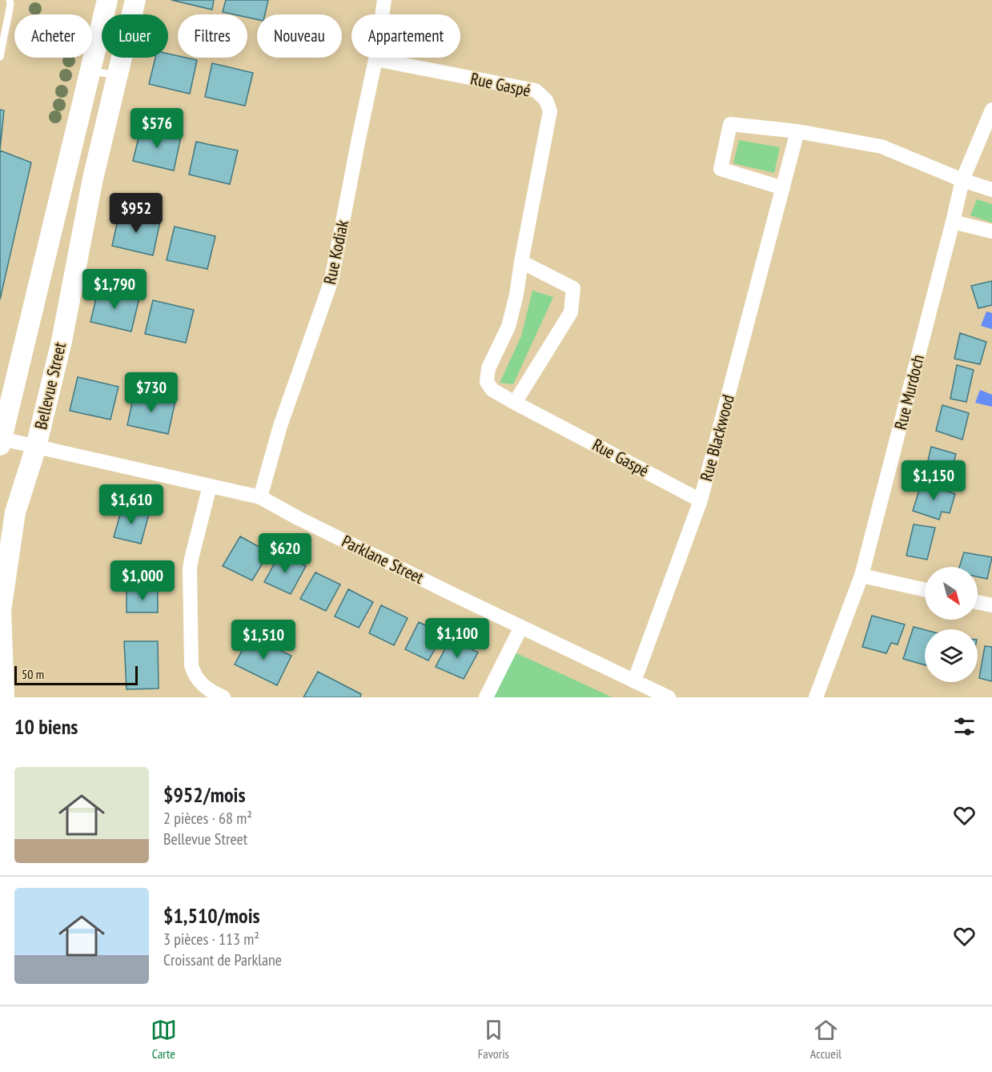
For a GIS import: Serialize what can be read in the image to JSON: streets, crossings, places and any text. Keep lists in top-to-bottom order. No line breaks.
{"streets":{"street":["Rue Gaspé","Rue Kodiak","Bellevue Street","Rue Murdoch","Rue Blackwood","Parklane Street"]},"crossings":[["Rue Gaspé","Rue Kodiak"],["Rue Gaspé","Rue Blackwood"],["Rue Kodiak","Parklane Street"],["Bellevue Street","Parklane Street"],["Rue Blackwood","Parklane Street"]],"scale_bar":"50 m","north":"bottom right","page":{"chip":["Acheter","Louer","Filtres","Nouveau","Appartement"],"price":["$576","$952","$1,790","$730","$1,150","$1,610","$620","$1,000","$1,100","$1,510"],"scale":"50 m","heading":"10 biens","list":[{"name":"$952/mois","note":"2 pièces · 68 m² · Bellevue Street"},{"name":"$1,510/mois","note":"3 pièces · 113 m² · Croissant de Parklane"}],"tabs":["Carte","Favoris","Accueil"]}}
